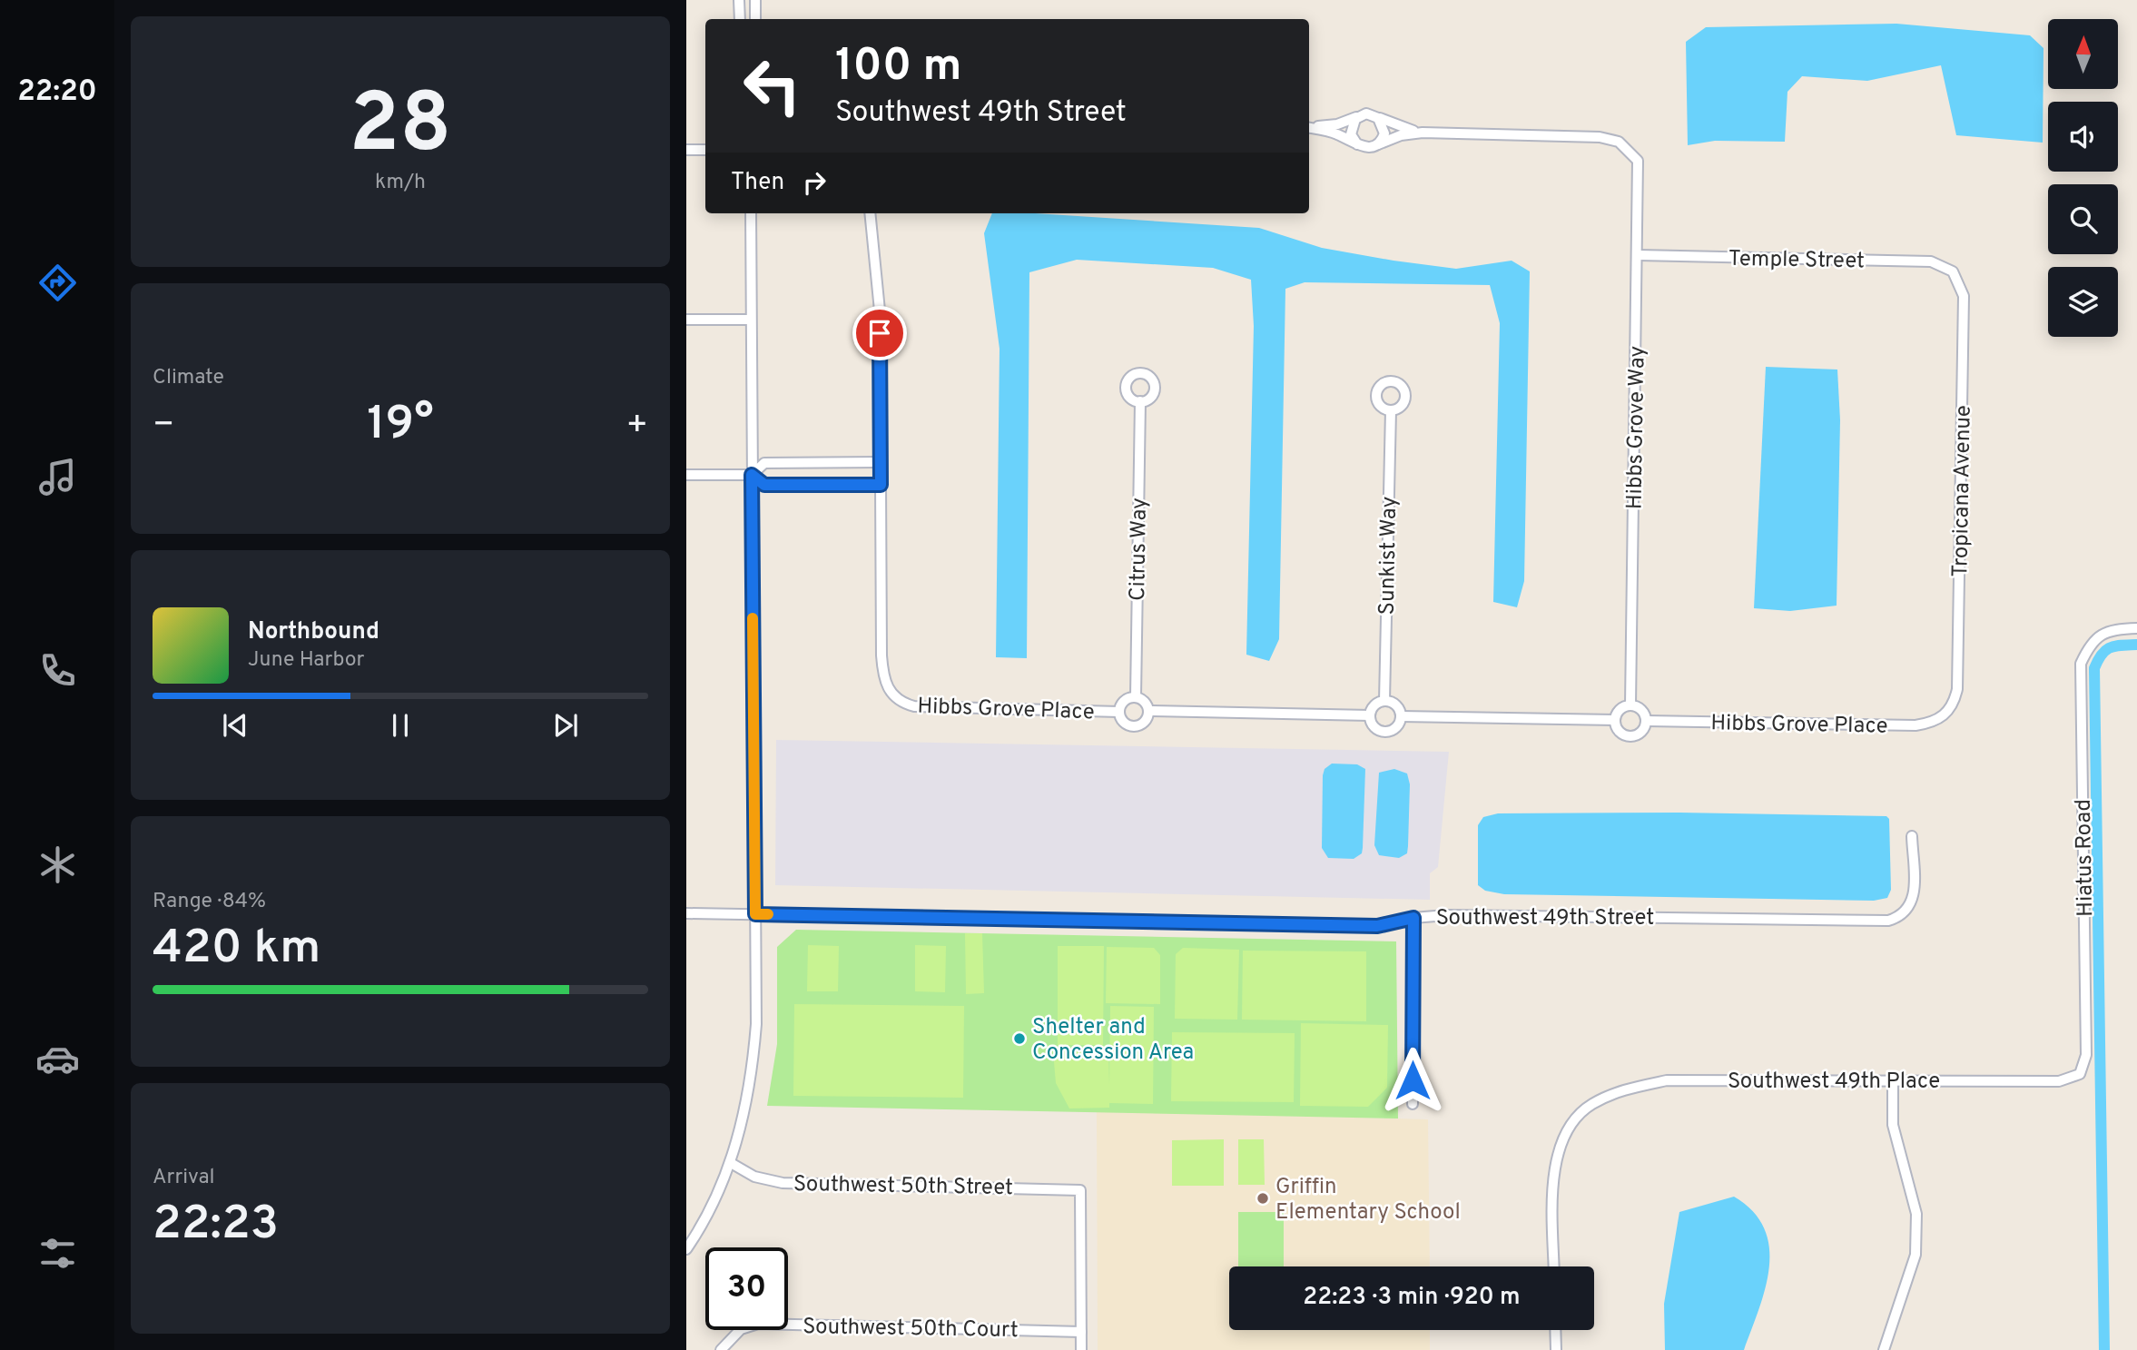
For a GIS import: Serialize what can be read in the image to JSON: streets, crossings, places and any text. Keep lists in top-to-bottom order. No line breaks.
{"streets":{"street":["Temple Street","Hibbs Grove Way","Tropicana Avenue","Citrus Way","Sunkist Way","Hibbs Grove Place","Hiatus Road","Southwest 49th Street","Southwest 49th Place","Southwest 50th Street","Southwest 50th Court"]},"crossings":[["Temple Street","Hibbs Grove Way"],["Temple Street","Tropicana Avenue"],["Hibbs Grove Way","Hibbs Grove Place"],["Tropicana Avenue","Hibbs Grove Place"],["Citrus Way","Hibbs Grove Place"],["Hiatus Road","Southwest 49th Place"],["Southwest 50th Street","Southwest 50th Court"]],"places":["Shelter and Concession Area","Griffin Elementary School"],"north":"top","page":{"tabs":"22:20","tile":[["28","km/h"],"Climate",["Range · 84%","420 km"],["Arrival","22:23"]],"turn":["100 m","Southwest 49th Street"],"then":"Then","heat":["−","19°","+"],"song":["Northbound","June Harbor"],"limit":"30","trip":"22:23 · 3 min · 920 m"}}
